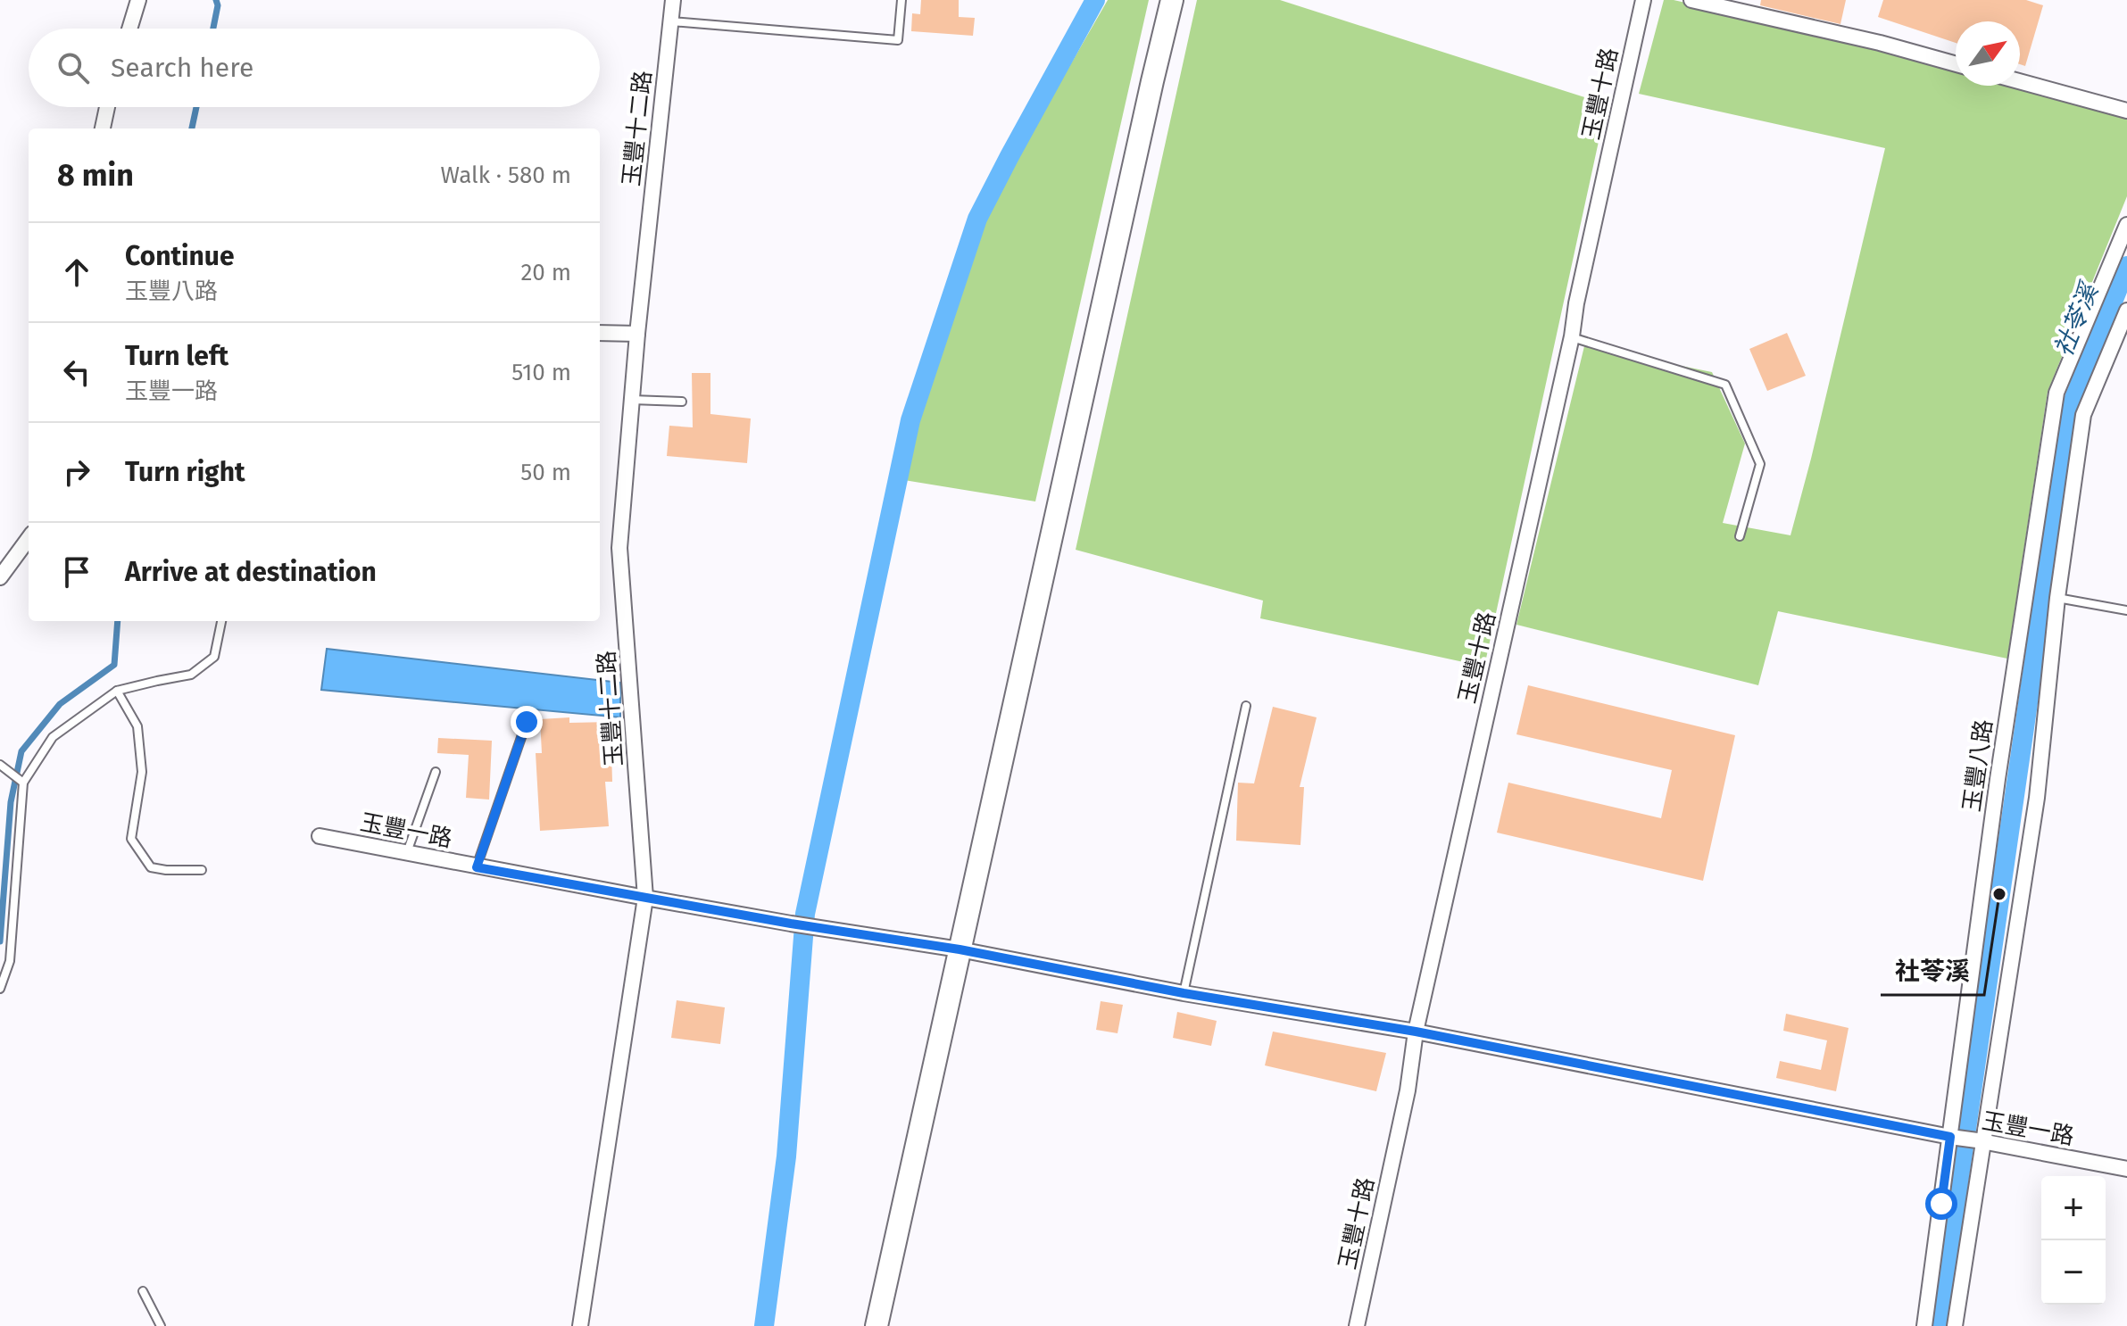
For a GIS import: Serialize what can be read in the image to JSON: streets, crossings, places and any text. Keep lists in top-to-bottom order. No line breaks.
{"streets":{"street":["玉豐十路","玉豐十二路","玉豐八路","玉豐一路"]},"crossings":[["玉豐十路","玉豐一路"],["玉豐十二路","玉豐一路"],["玉豐八路","玉豐一路"]],"water":["社苓溪"],"places":["社苓溪"],"north":"top right","page":{"search":"Search here","heading":["8 min","Walk · 580 m"],"list":[["Continue","玉豐八路","20 m"],["Turn left","玉豐一路","510 m"],["Turn right","50 m"],"Arrive at destination"],"map_buttons":["+","−"]}}
